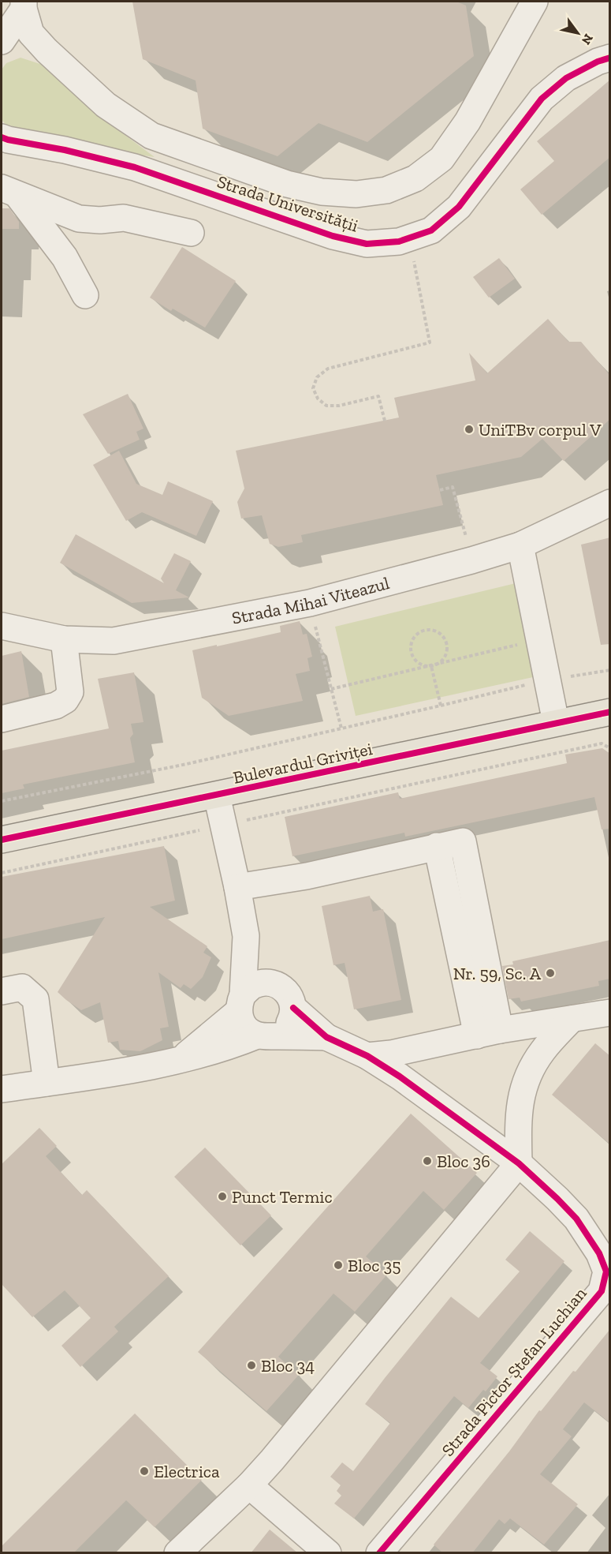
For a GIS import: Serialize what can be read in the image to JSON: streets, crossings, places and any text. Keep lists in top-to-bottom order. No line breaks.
{"streets":{"main road":["Bulevardul Griviței"],"street":["Strada Universității","Strada Mihai Viteazul","Strada Pictor Ștefan Luchian"]},"places":["UniTBv corpul V","Nr. 59, Sc. A","Bloc 36","Punct Termic","Bloc 35","Bloc 34","Electrica"],"north":"bottom right"}
